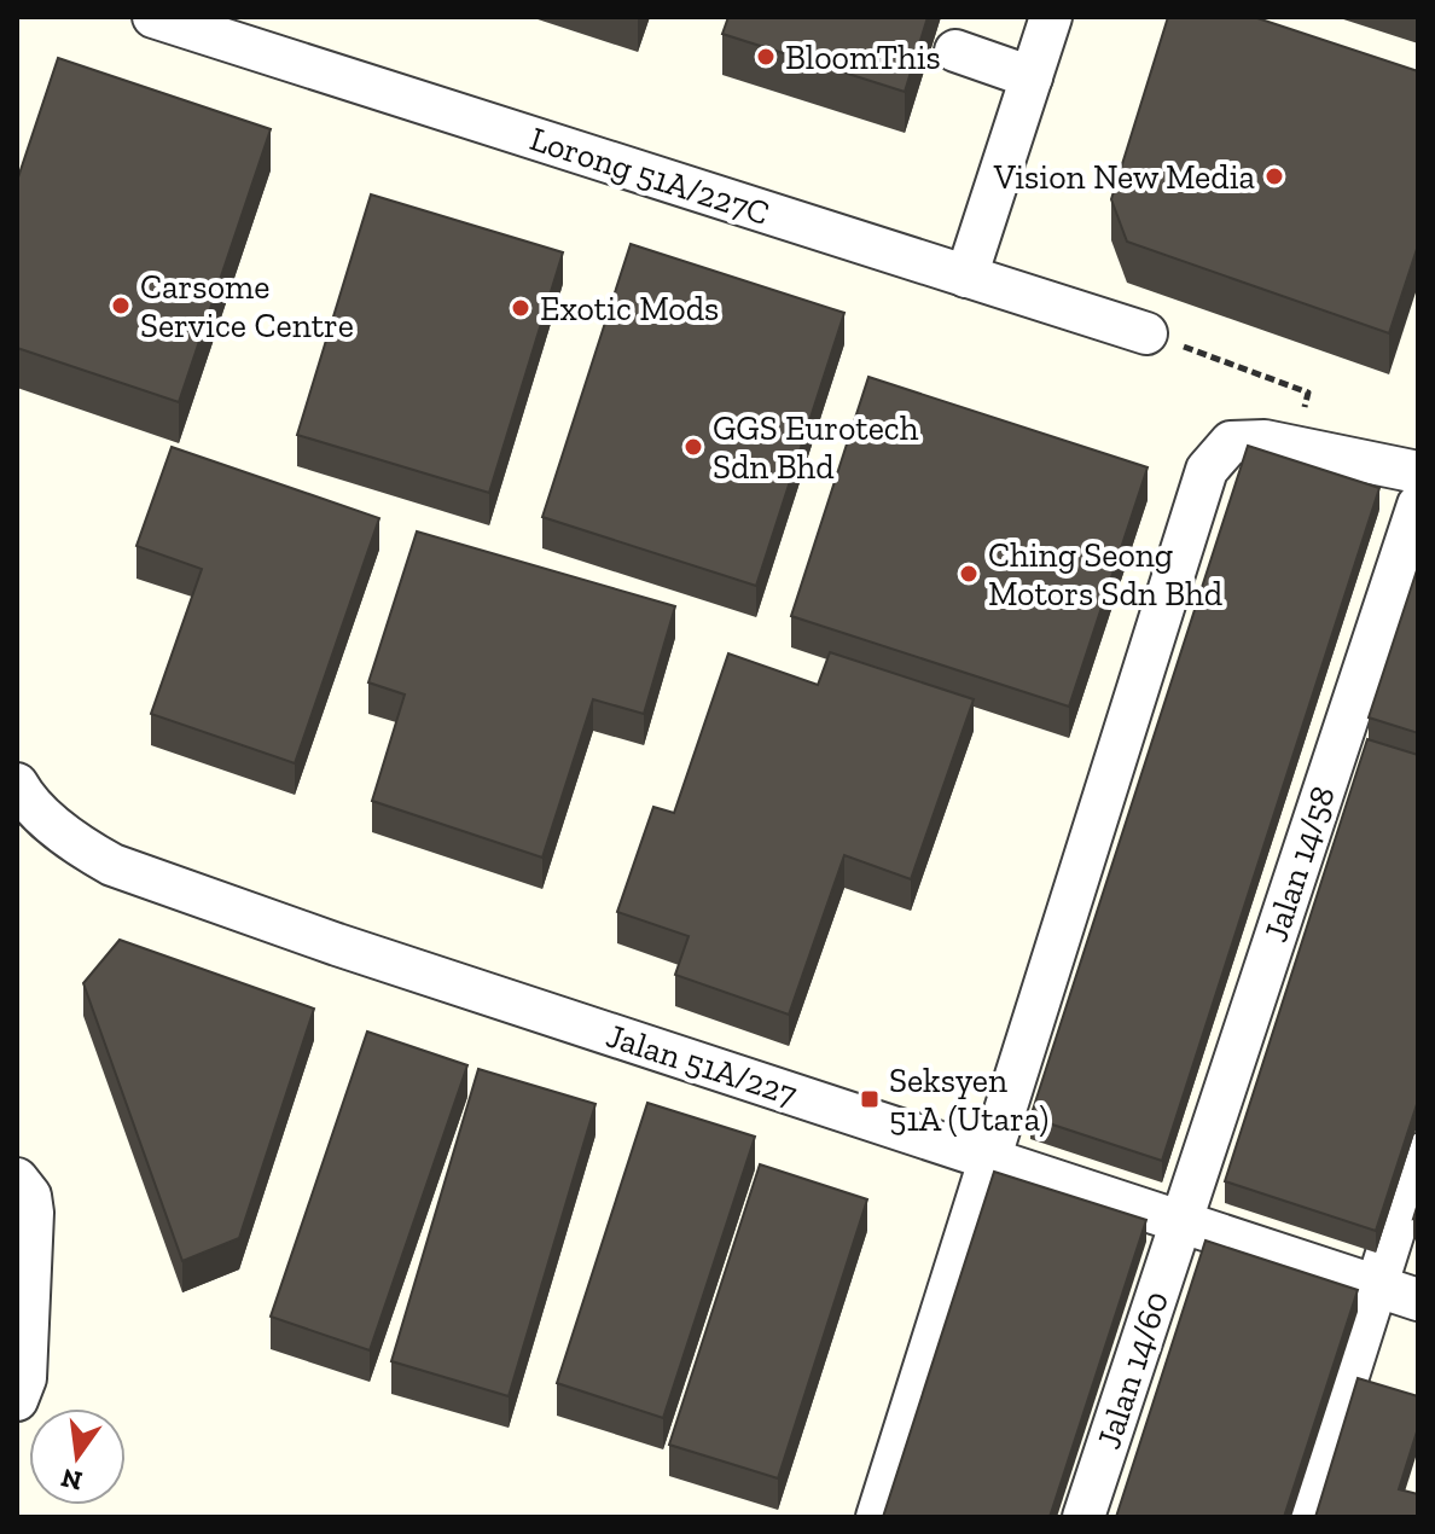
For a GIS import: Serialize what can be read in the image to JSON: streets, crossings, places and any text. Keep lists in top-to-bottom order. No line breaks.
{"streets":{"street":["Lorong 51A/227C","Jalan 14/58","Jalan 51A/227","Jalan 14/60"]},"crossings":[["Jalan 14/58","Jalan 51A/227"],["Jalan 14/58","Jalan 14/60"],["Jalan 51A/227","Jalan 14/60"]],"places":{"other":["BloomThis","Vision New Media","Carsome Service Centre","Exotic Mods","GGS Eurotech Sdn Bhd","Ching Seong Motors Sdn Bhd"],"transit":["Seksyen 51A (Utara)"]},"north":"bottom"}
